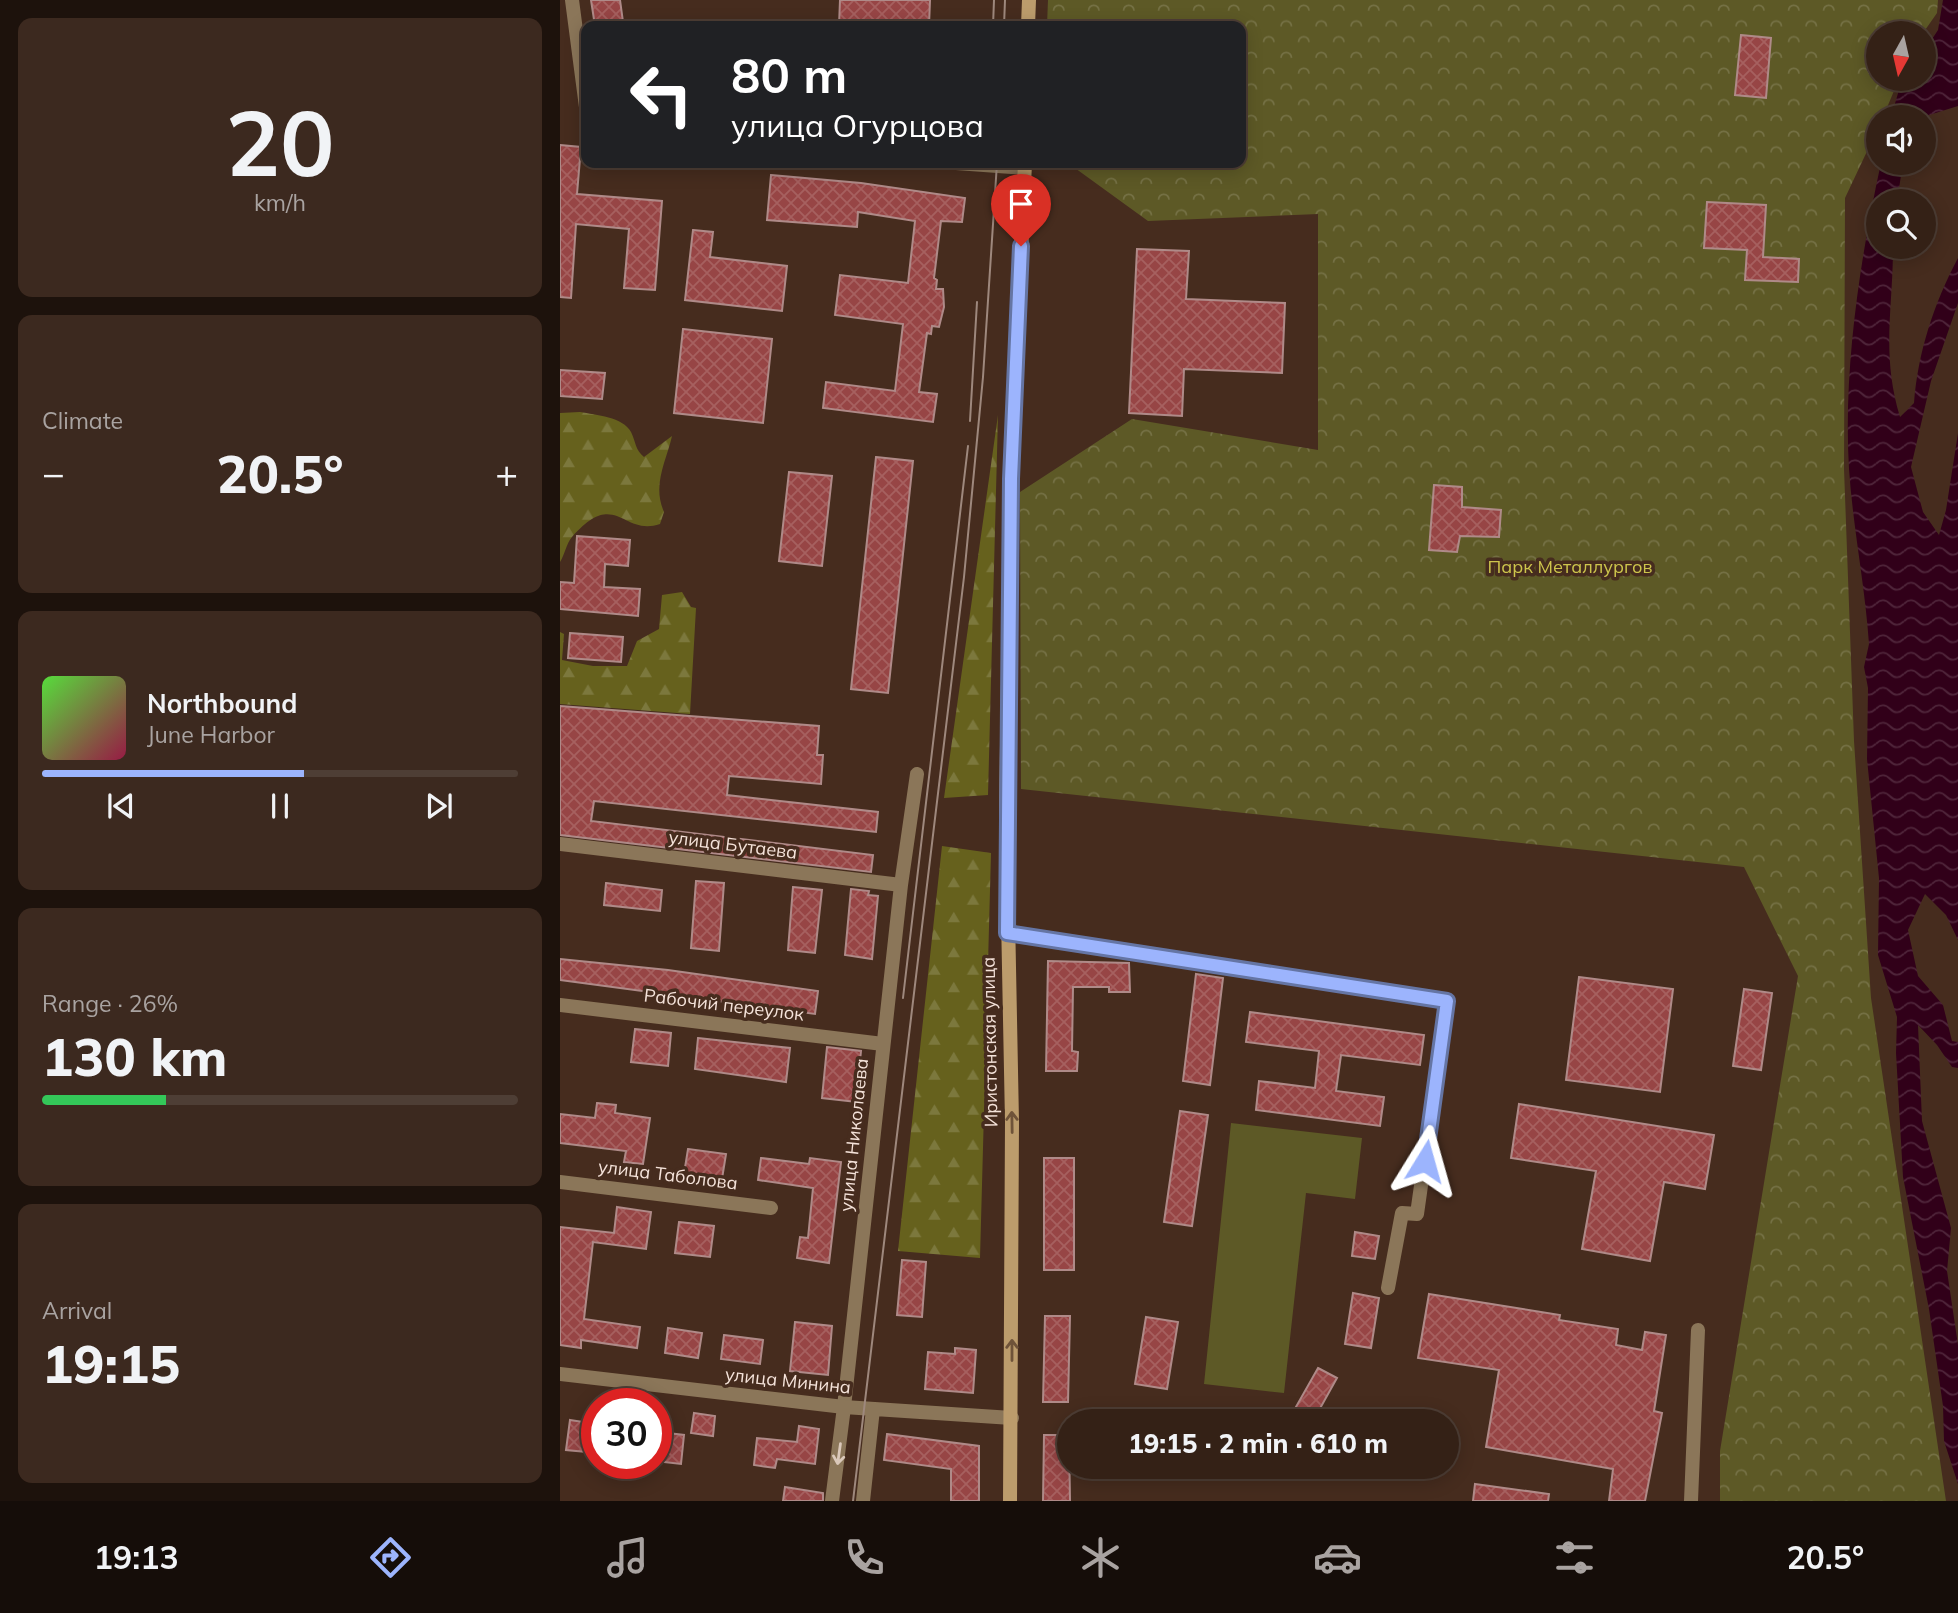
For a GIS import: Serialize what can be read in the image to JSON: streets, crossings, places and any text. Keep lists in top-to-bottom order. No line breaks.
{"streets":{"main road":["Иристонская улица"],"street":["улица Бутаева","Рабочий переулок","улица Николаева","улица Таболова","улица Минина"]},"crossings":[["улица Бутаева","улица Николаева"],["Рабочий переулок","улица Николаева"],["Иристонская улица","улица Минина"],["улица Николаева","улица Минина"]],"one_way":["Иристонская улица"],"parks":["Парк Металлургов"],"north":"bottom","page":{"tile":[["20","km/h"],"Climate",["Range · 26%","130 km"],["Arrival","19:15"]],"turn":["80 m","улица Огурцова"],"heat":["−","20.5°","+"],"song":["Northbound","June Harbor"],"limit":"30","trip":"19:15 · 2 min · 610 m","tabs":["19:13","20.5°"]}}
